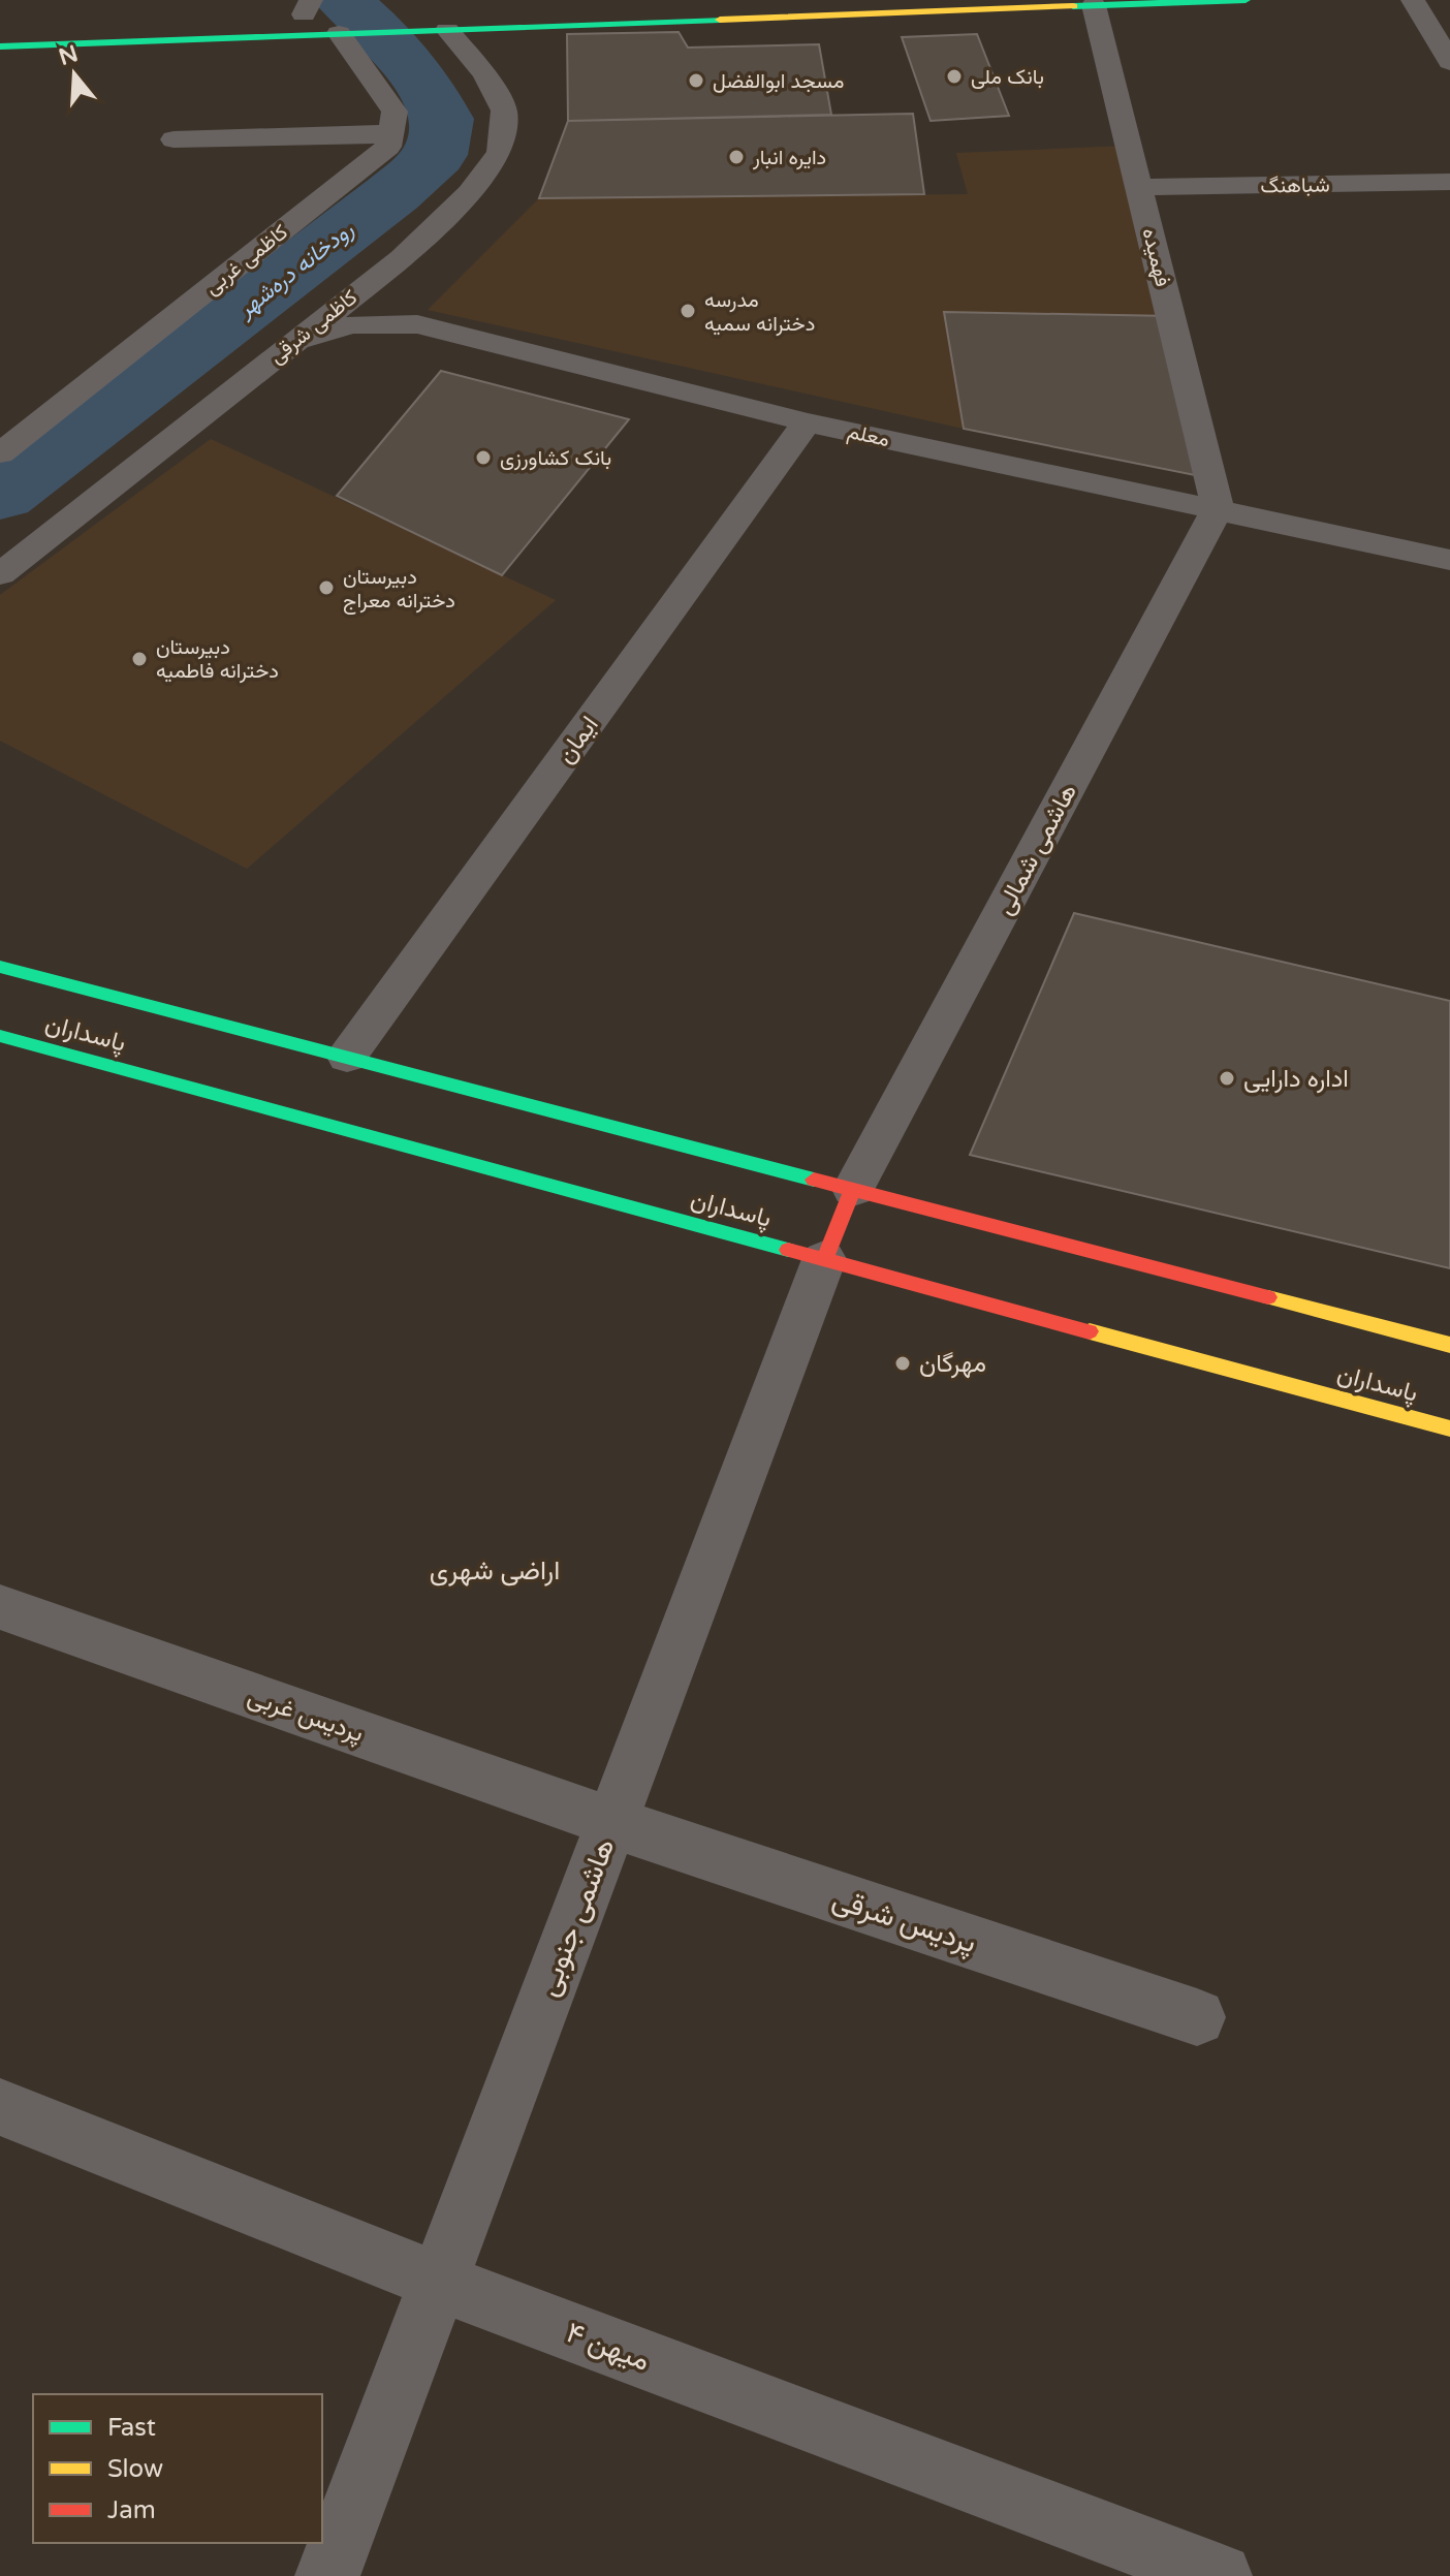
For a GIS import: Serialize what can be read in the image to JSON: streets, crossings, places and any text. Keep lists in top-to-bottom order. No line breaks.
{"streets":{"main road":["پاسداران"],"street":["شباهنگ","فهمیده","کاظمی غربی","کاظمی شرقی","معلم","ایمان","هاشمی شمالی","پردیس غربی","هاشمی جنوبی","پردیس شرقی","میهن ۴"]},"crossings":[["شباهنگ","فهمیده"],["فهمیده","معلم"],["فهمیده","هاشمی شمالی"],["کاظمی شرقی","معلم"],["معلم","ایمان"],["معلم","هاشمی شمالی"],["ایمان","پاسداران"],["هاشمی شمالی","پاسداران"],["پاسداران","هاشمی جنوبی"],["پردیس غربی","هاشمی جنوبی"],["پردیس غربی","پردیس شرقی"],["هاشمی جنوبی","پردیس شرقی"],["هاشمی جنوبی","میهن ۴"]],"districts":["اراضی شهری"],"water":["رودخانه دره‌شهر"],"places":["بانک ملی","مسجد ابوالفضل","دایره انبار","مدرسه دخترانه سمیه","بانک کشاورزی","دبیرستان دخترانه معراج","دبیرستان دخترانه فاطمیه","اداره دارایی","مهرگان"],"legend":["Fast","Slow","Jam"],"north":"top"}
